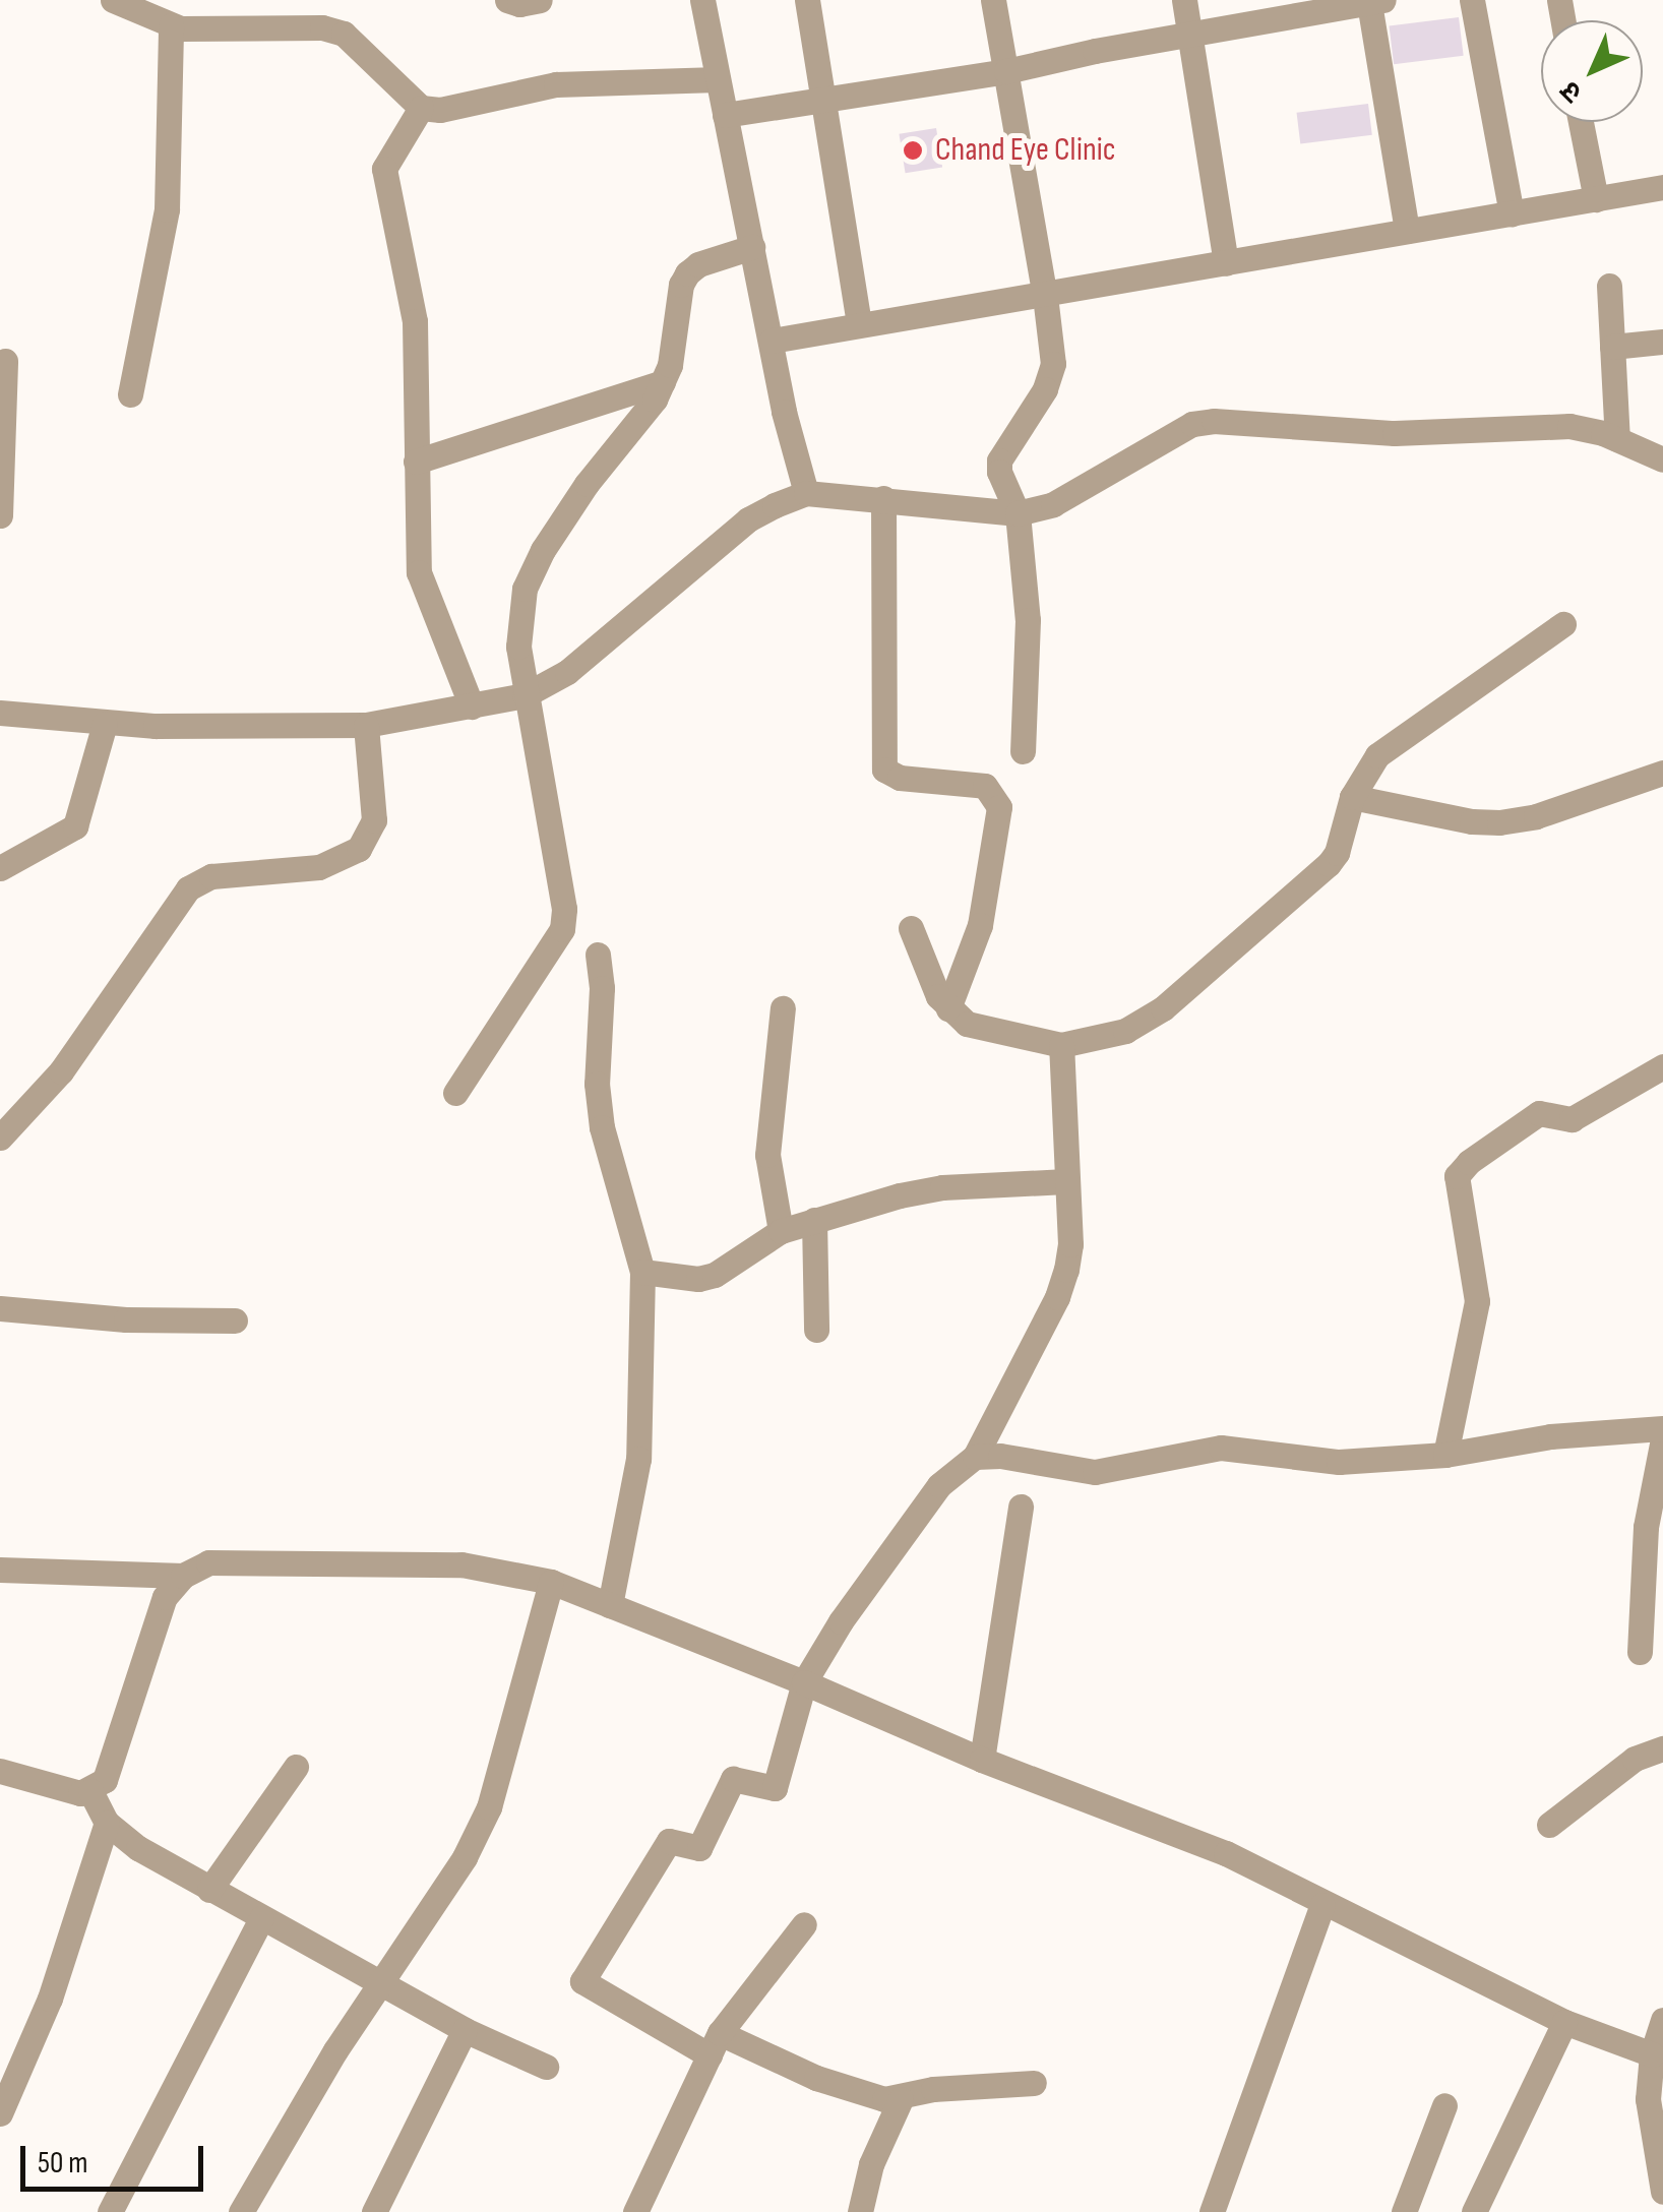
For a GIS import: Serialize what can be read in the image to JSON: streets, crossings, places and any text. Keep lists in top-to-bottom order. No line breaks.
{"places":["Chand Eye Clinic"],"scale_bar":"50 m","north":"bottom left"}
